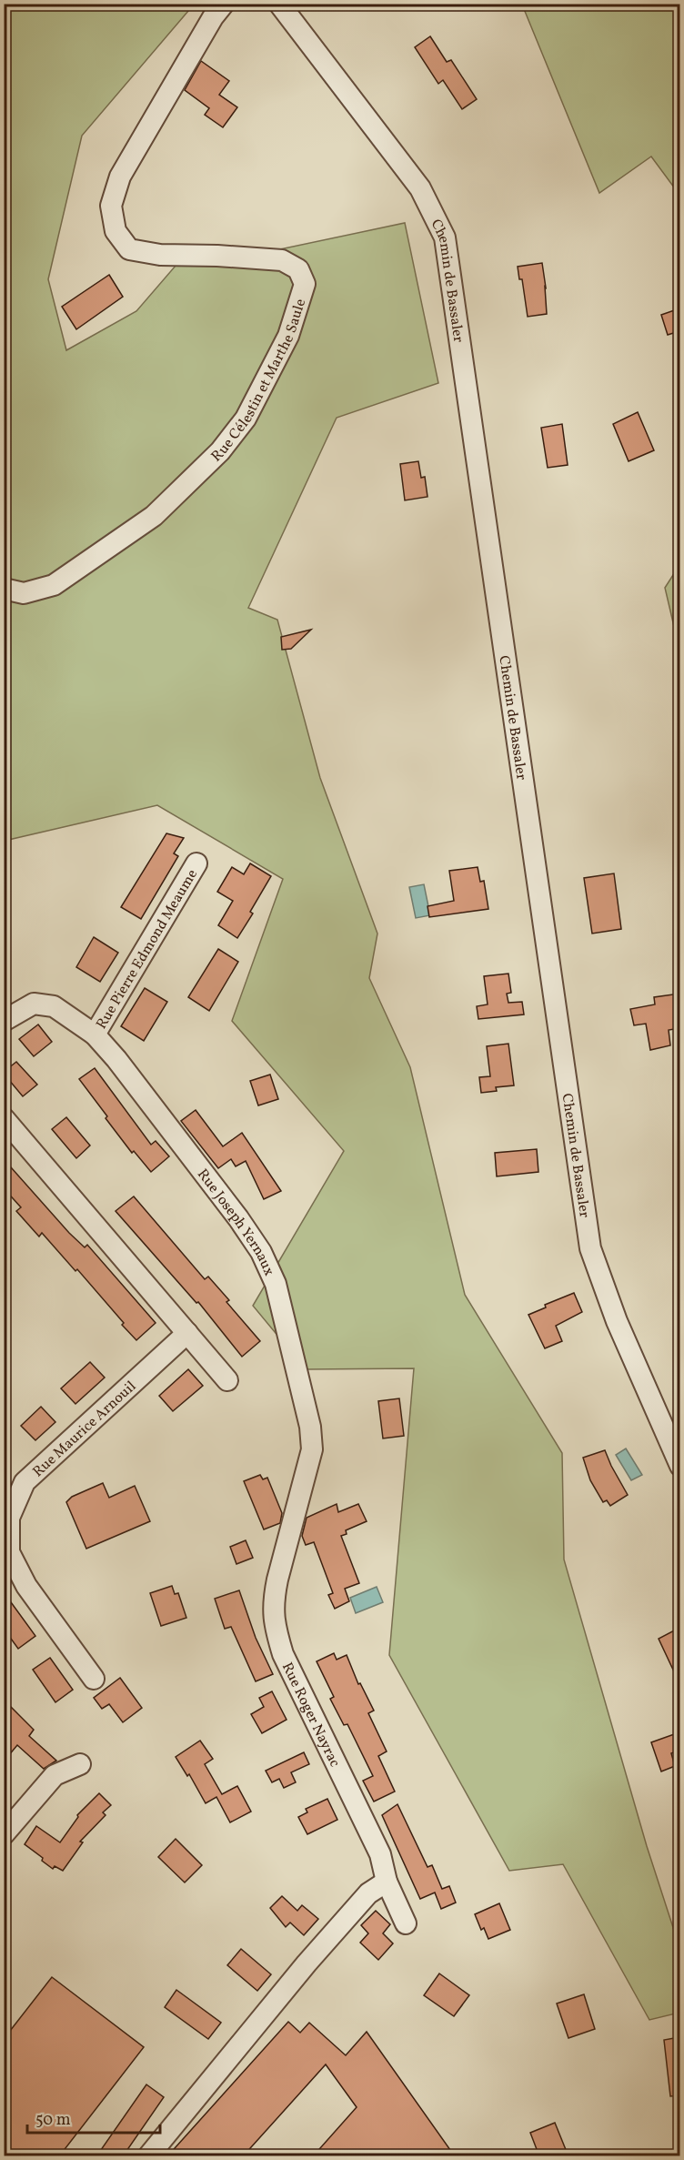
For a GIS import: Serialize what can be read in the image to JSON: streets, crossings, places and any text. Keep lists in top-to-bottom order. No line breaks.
{"streets":{"street":["Chemin de Bassaler","Rue Célestin et Marthe Saule","Rue Pierre Edmond Meaume","Rue Joseph Yernaux","Rue Maurice Arnouil","Rue Roger Nayrac"]},"crossings":[["Rue Pierre Edmond Meaume","Rue Joseph Yernaux"],["Rue Joseph Yernaux","Rue Roger Nayrac"]],"scale_bar":"50 m"}
